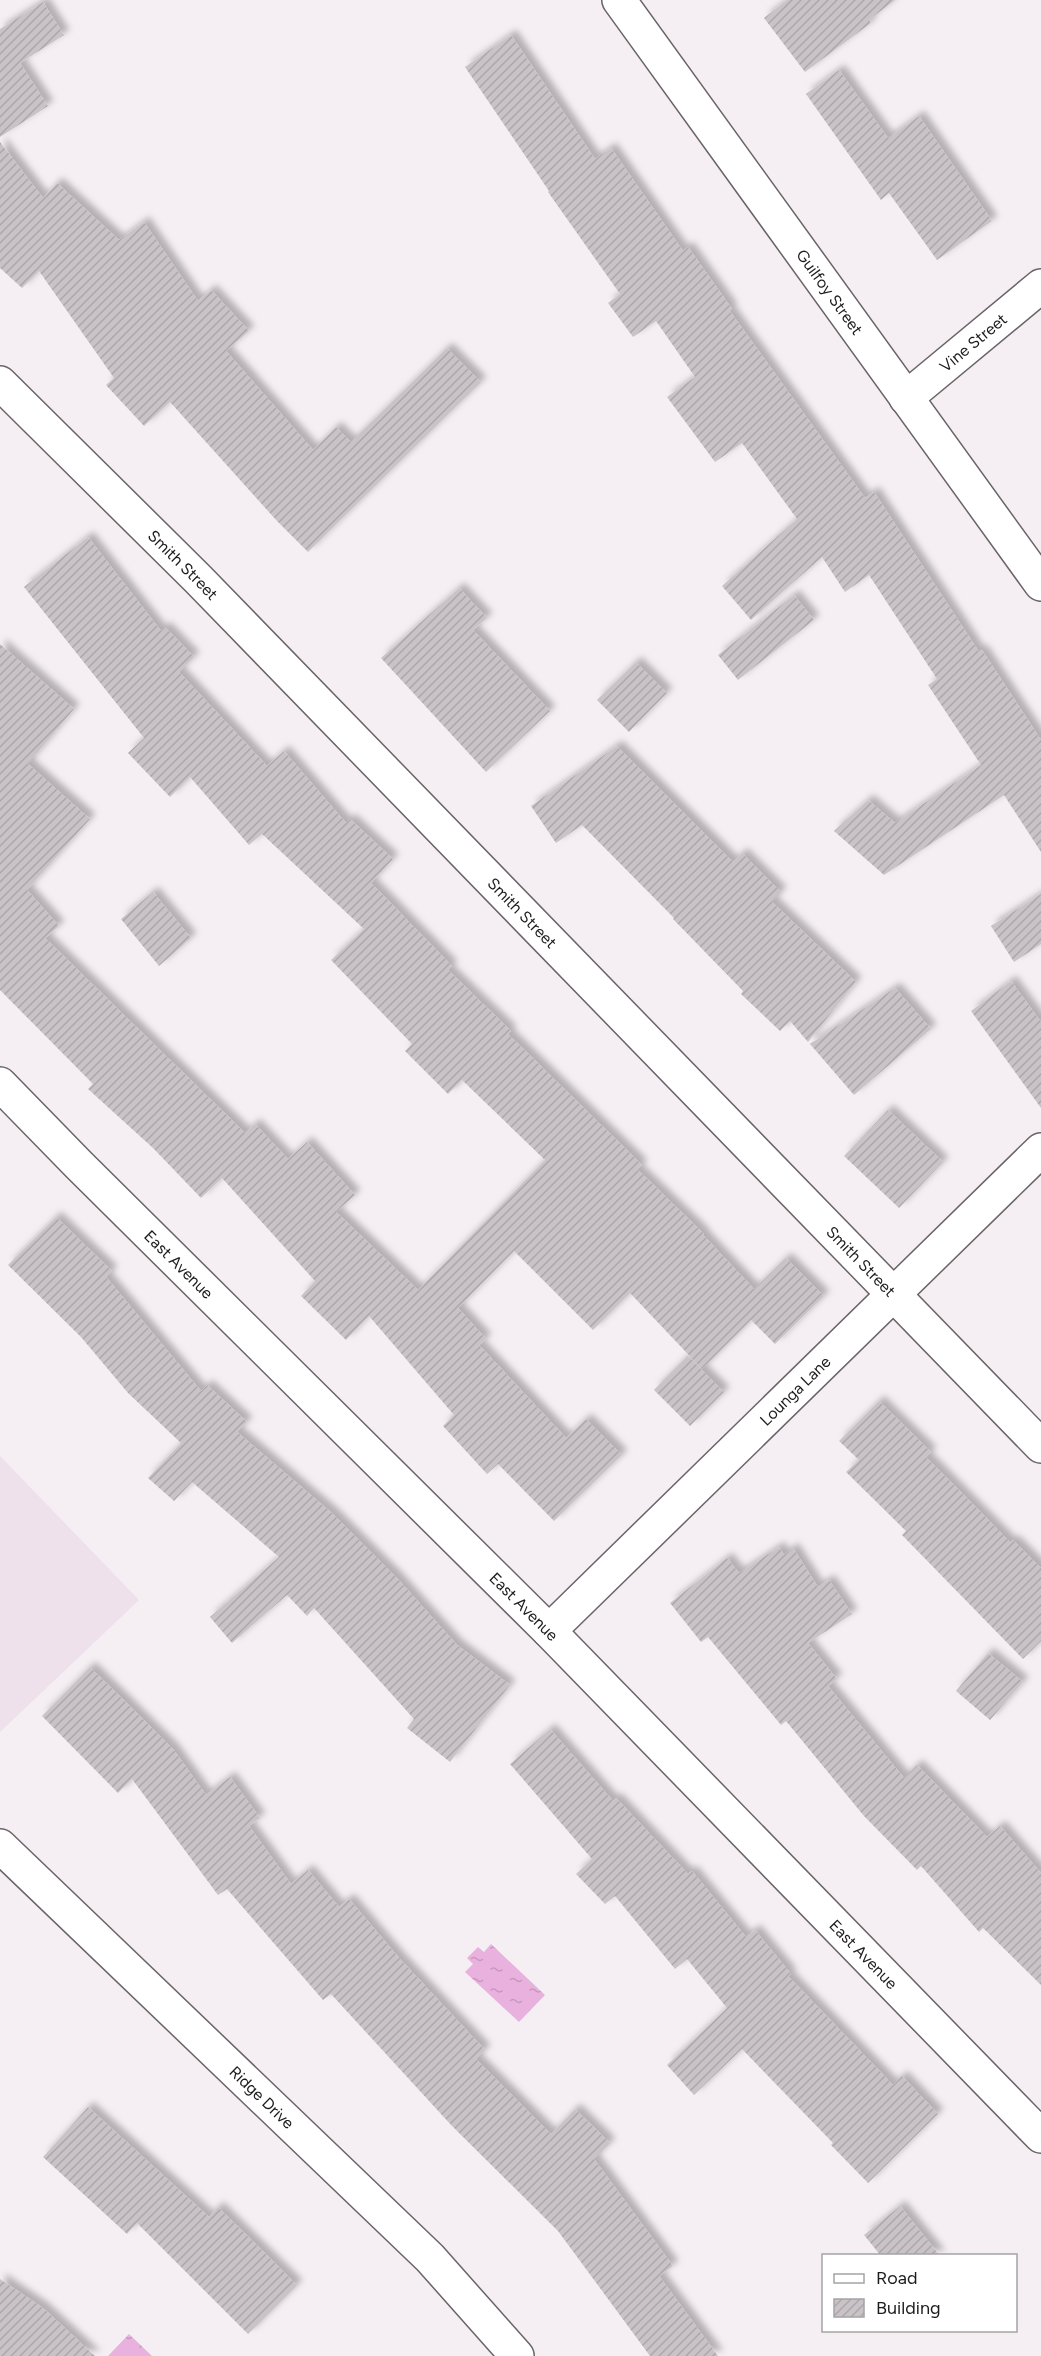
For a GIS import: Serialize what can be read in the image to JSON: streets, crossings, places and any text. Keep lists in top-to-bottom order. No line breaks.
{"streets":{"street":["Guilfoy Street","Vine Street","Smith Street","East Avenue","Lounga Lane","Ridge Drive"]},"crossings":[["Guilfoy Street","Vine Street"],["Smith Street","Lounga Lane"],["East Avenue","Lounga Lane"]],"legend":["Road","Building"]}
